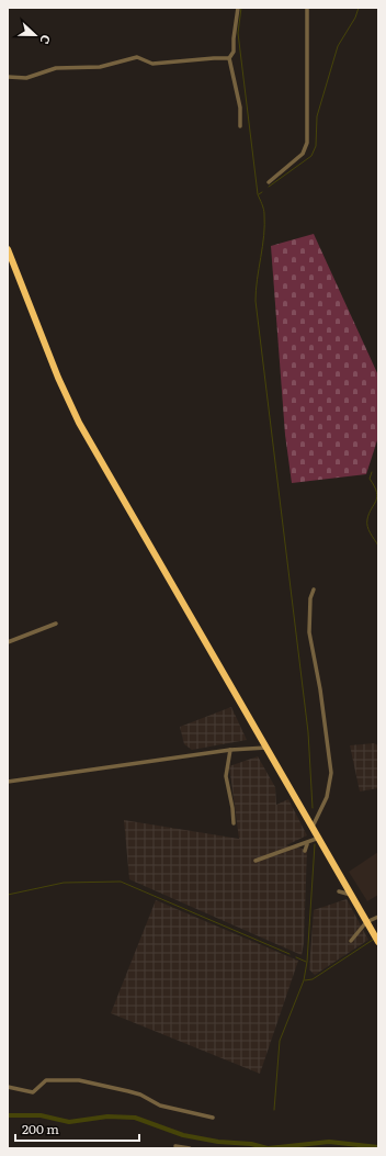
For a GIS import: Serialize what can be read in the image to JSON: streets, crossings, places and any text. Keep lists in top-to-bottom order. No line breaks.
{"scale_bar":"200 m","north":"right"}
